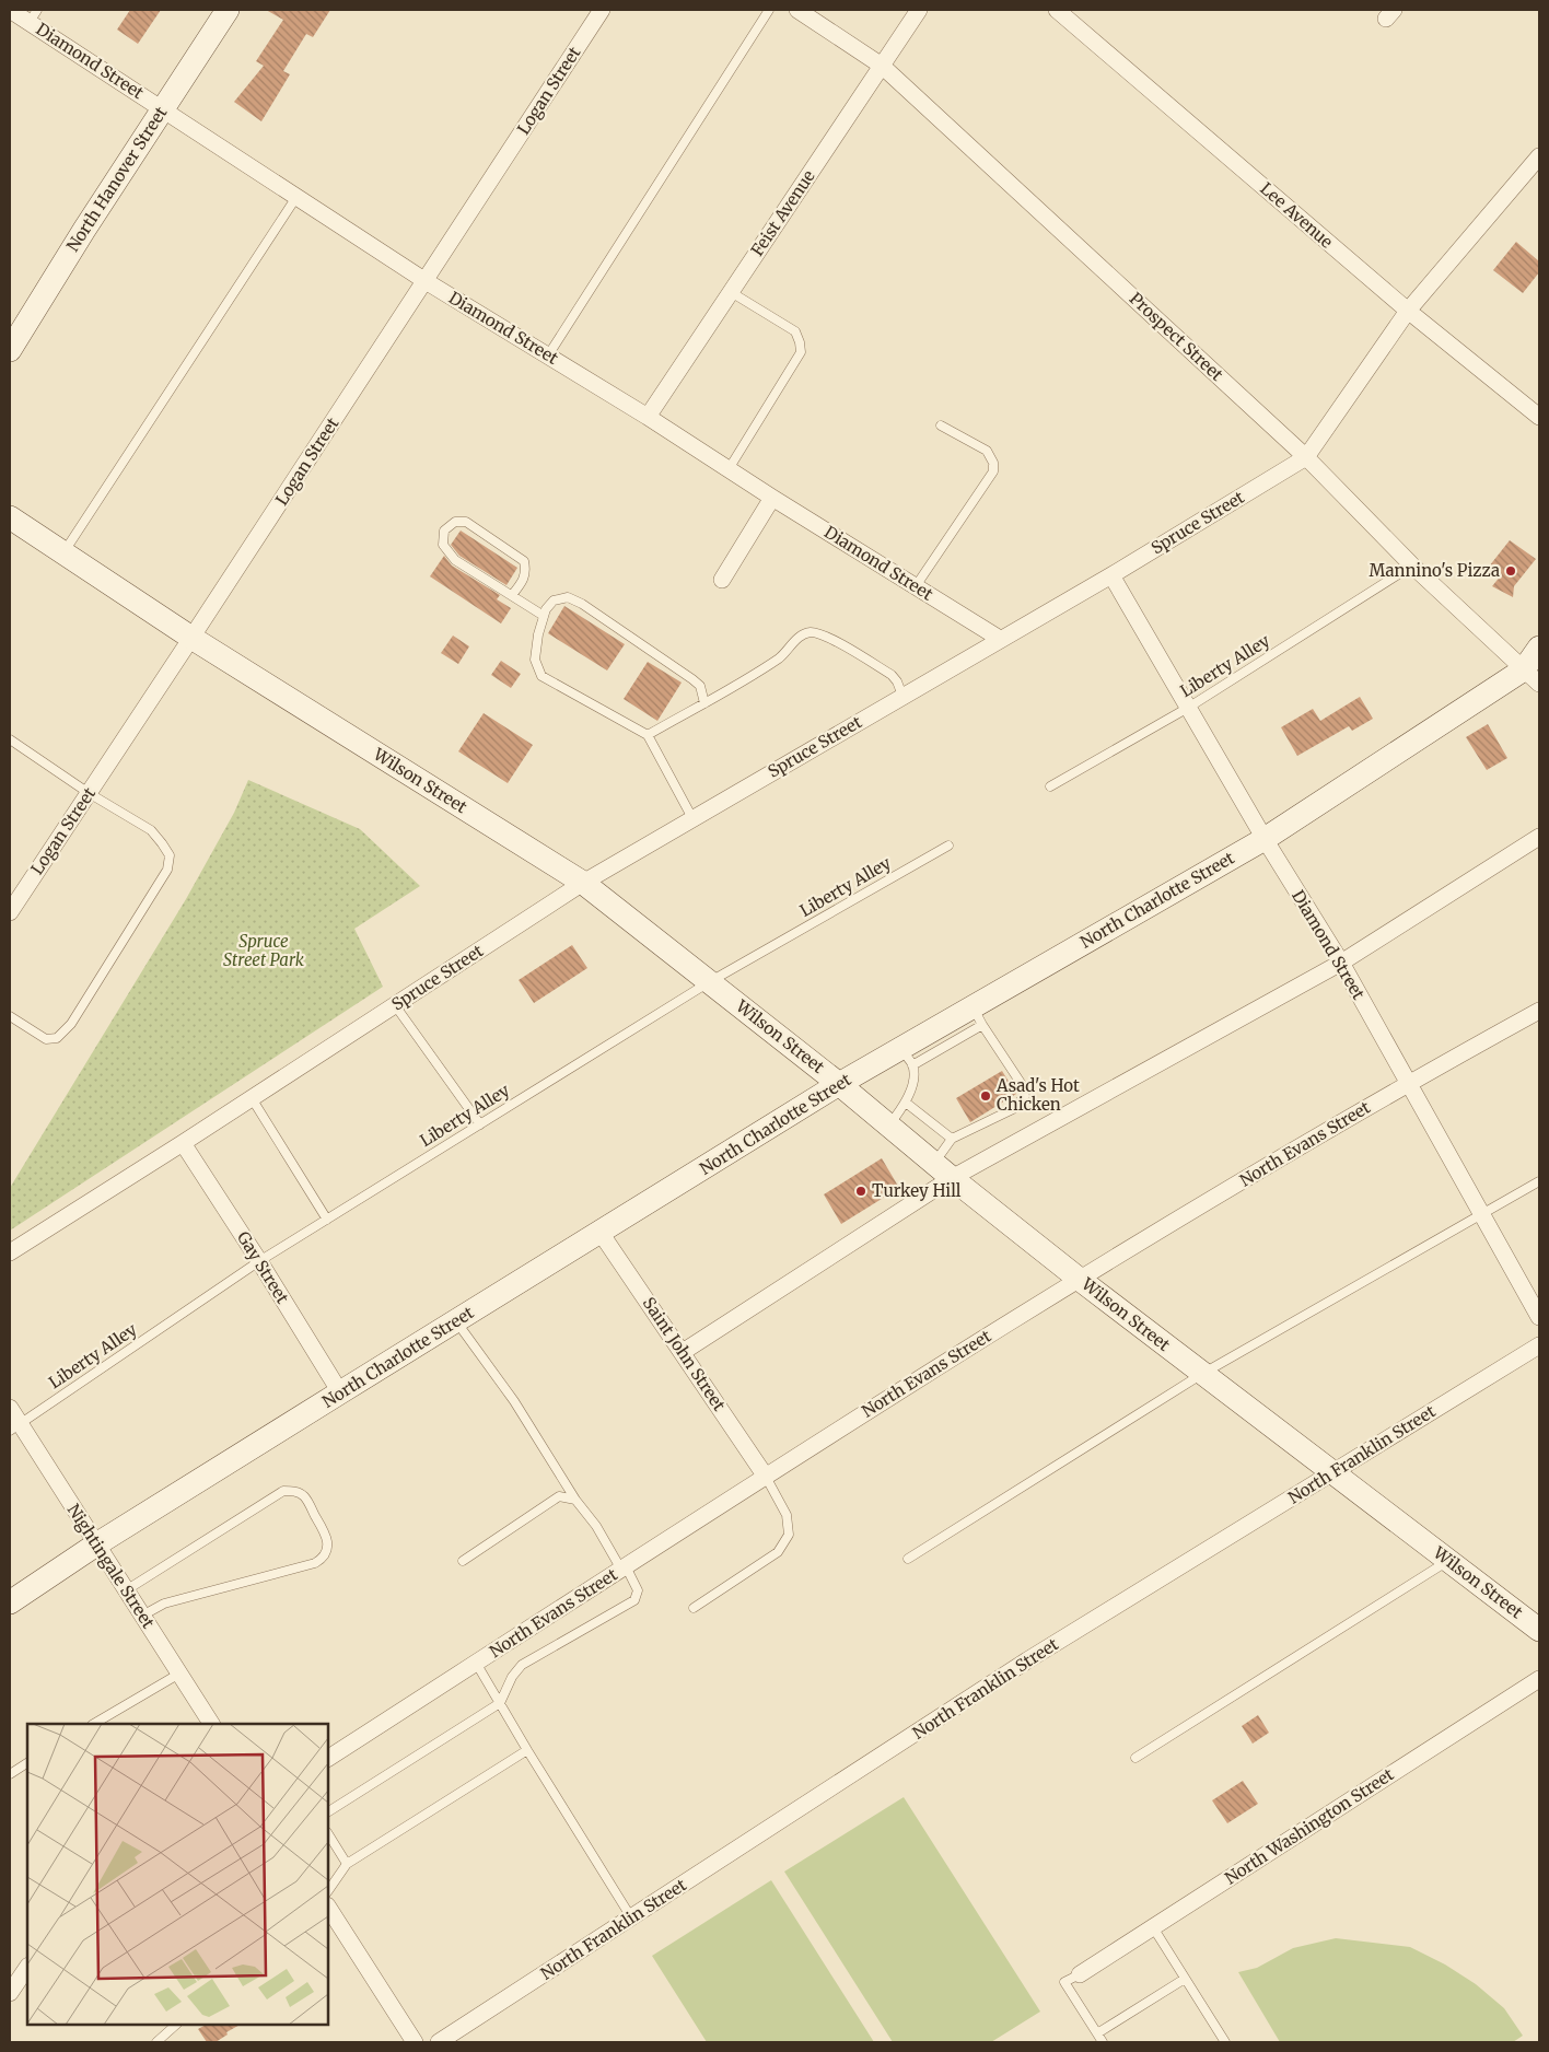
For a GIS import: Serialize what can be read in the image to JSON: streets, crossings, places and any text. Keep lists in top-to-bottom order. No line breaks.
{"streets":{"street":["Diamond Street","Logan Street","North Hanover Street","Feist Avenue","Lee Avenue","Prospect Street","Spruce Street","Wilson Street","North Charlotte Street","North Evans Street","Gay Street","Saint John Street","North Franklin Street","Nightingale Street","North Washington Street"],"lane":["Liberty Alley"]},"crossings":[["Diamond Street","Logan Street"],["Diamond Street","North Hanover Street"],["Diamond Street","Feist Avenue"],["Diamond Street","Spruce Street"],["Diamond Street","Liberty Alley"],["Diamond Street","North Charlotte Street"],["Diamond Street","North Evans Street"],["Logan Street","Wilson Street"],["Feist Avenue","Prospect Street"],["Lee Avenue","Spruce Street"],["Prospect Street","Spruce Street"],["Prospect Street","Liberty Alley"],["Prospect Street","North Charlotte Street"],["Spruce Street","Wilson Street"],["Spruce Street","Gay Street"],["Liberty Alley","Wilson Street"],["Liberty Alley","Gay Street"],["Liberty Alley","Nightingale Street"],["Wilson Street","North Charlotte Street"],["Wilson Street","North Evans Street"],["Wilson Street","North Franklin Street"],["North Charlotte Street","Gay Street"],["North Charlotte Street","Saint John Street"],["North Charlotte Street","Nightingale Street"],["North Evans Street","Saint John Street"]],"parks":["Spruce Street Park"],"places":["Mannino's Pizza","Asad's Hot Chicken","Turkey Hill"]}
